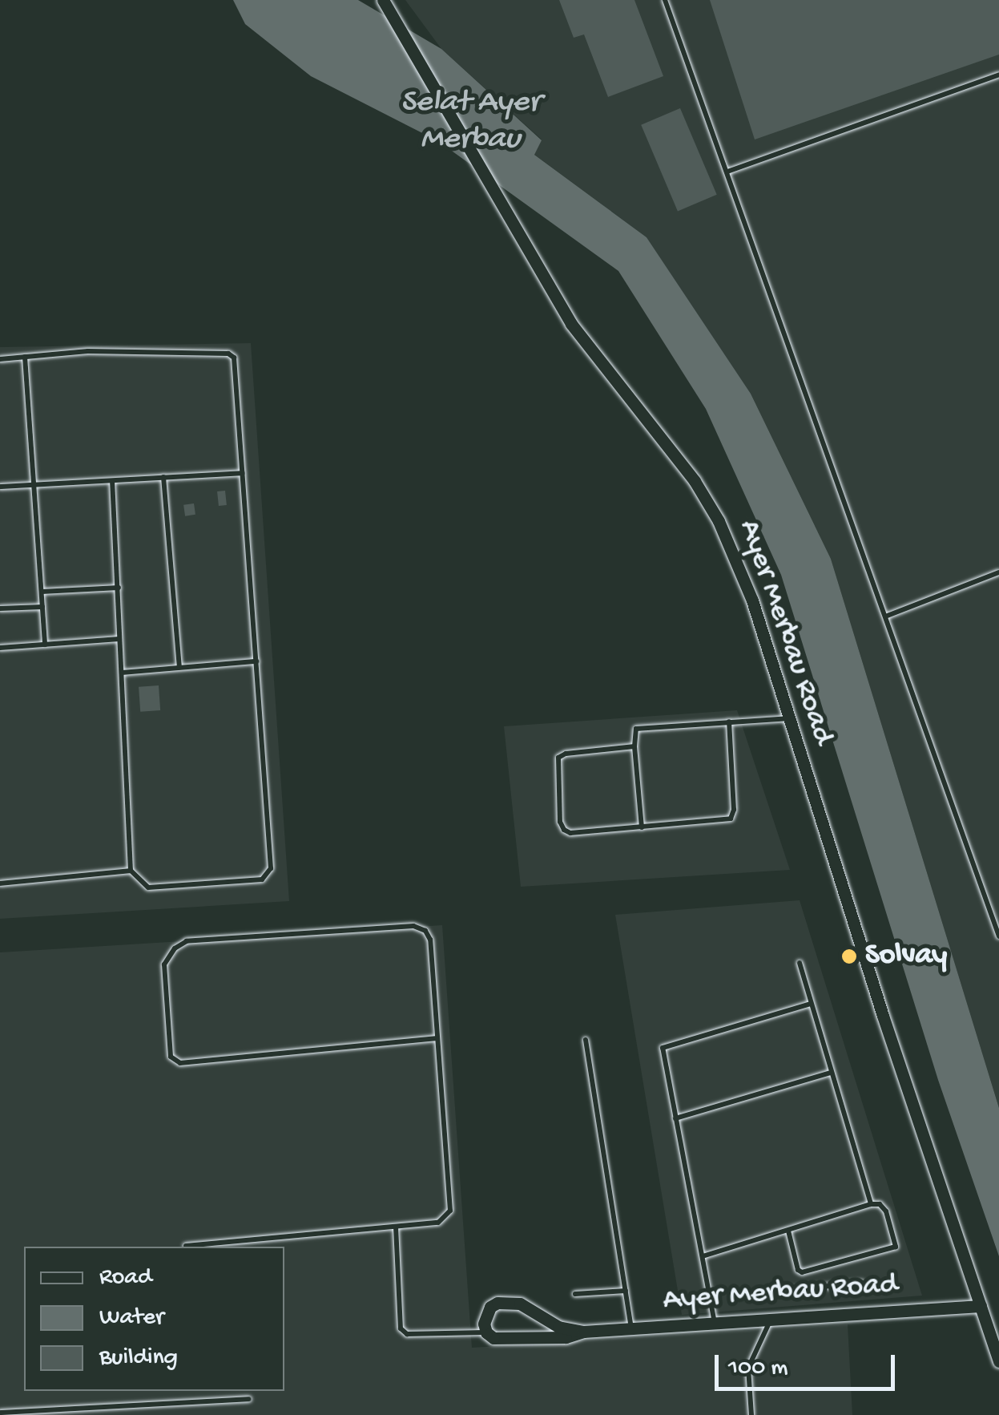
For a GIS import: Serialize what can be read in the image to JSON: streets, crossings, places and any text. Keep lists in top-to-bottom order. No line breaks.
{"streets":{"street":["Ayer Merbau Road"]},"water":["Selat Ayer Merbau"],"places":["Solvay"],"legend":["Road","Water","Building"],"scale_bar":"100 m"}
